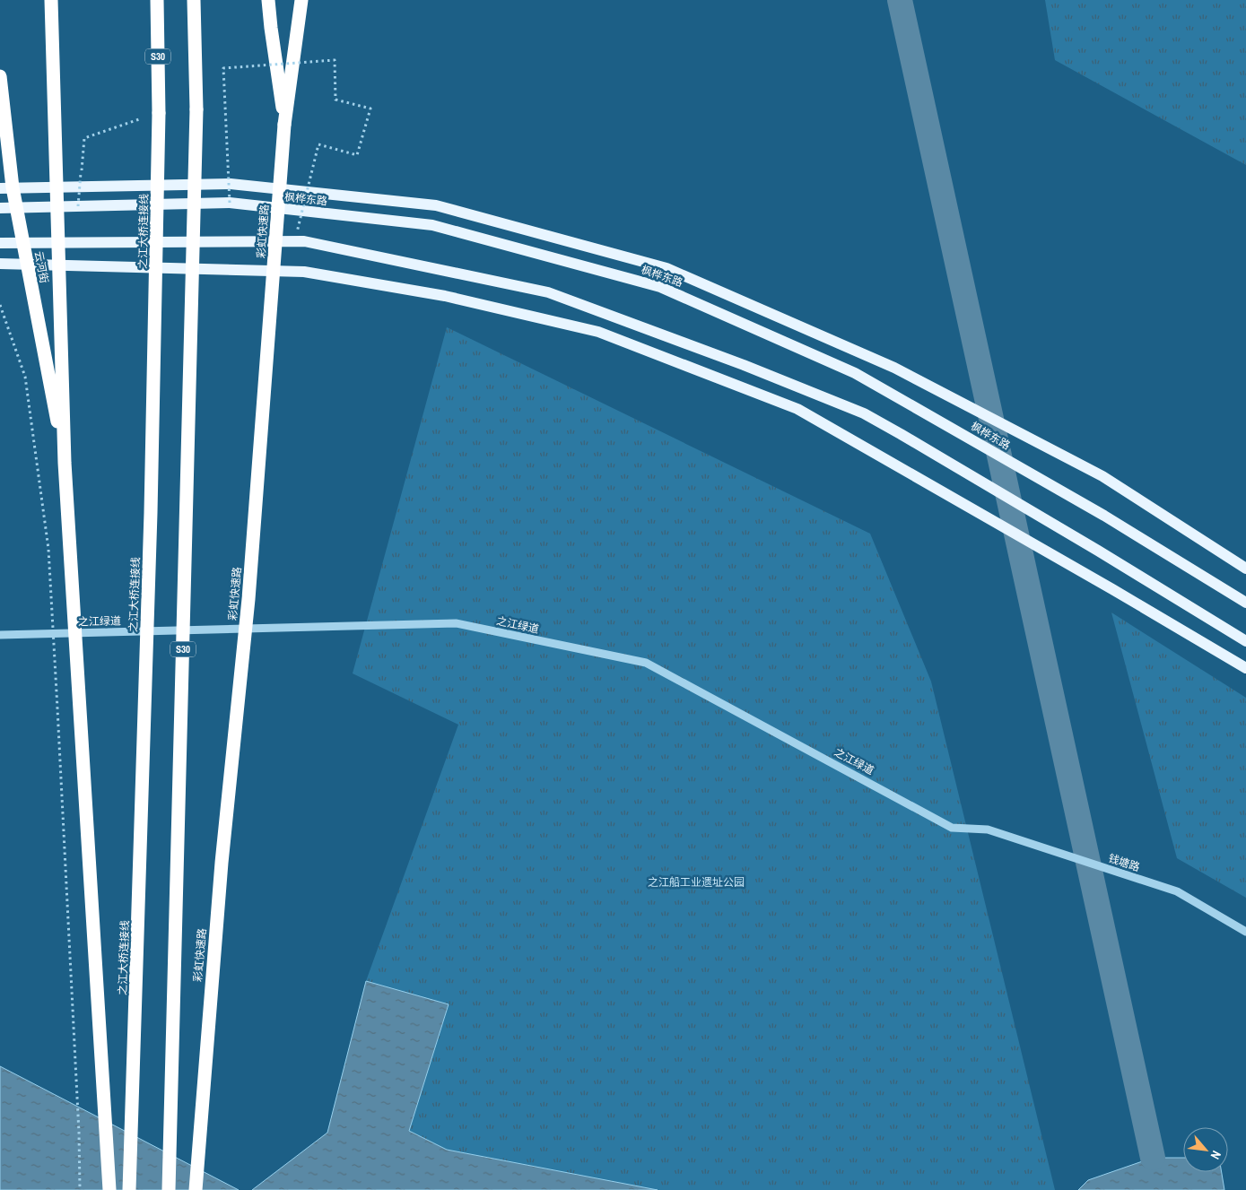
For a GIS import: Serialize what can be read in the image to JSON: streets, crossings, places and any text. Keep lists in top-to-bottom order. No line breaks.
{"streets":{"highway":["S30","之江大桥连接线","彩虹快速路","云河街"],"main road":["枫桦东路"],"street":["之江绿道","钱塘路"]},"crossings":[["之江绿道","钱塘路"]],"parks":["之江船工业遗址公园"],"north":"bottom right"}
